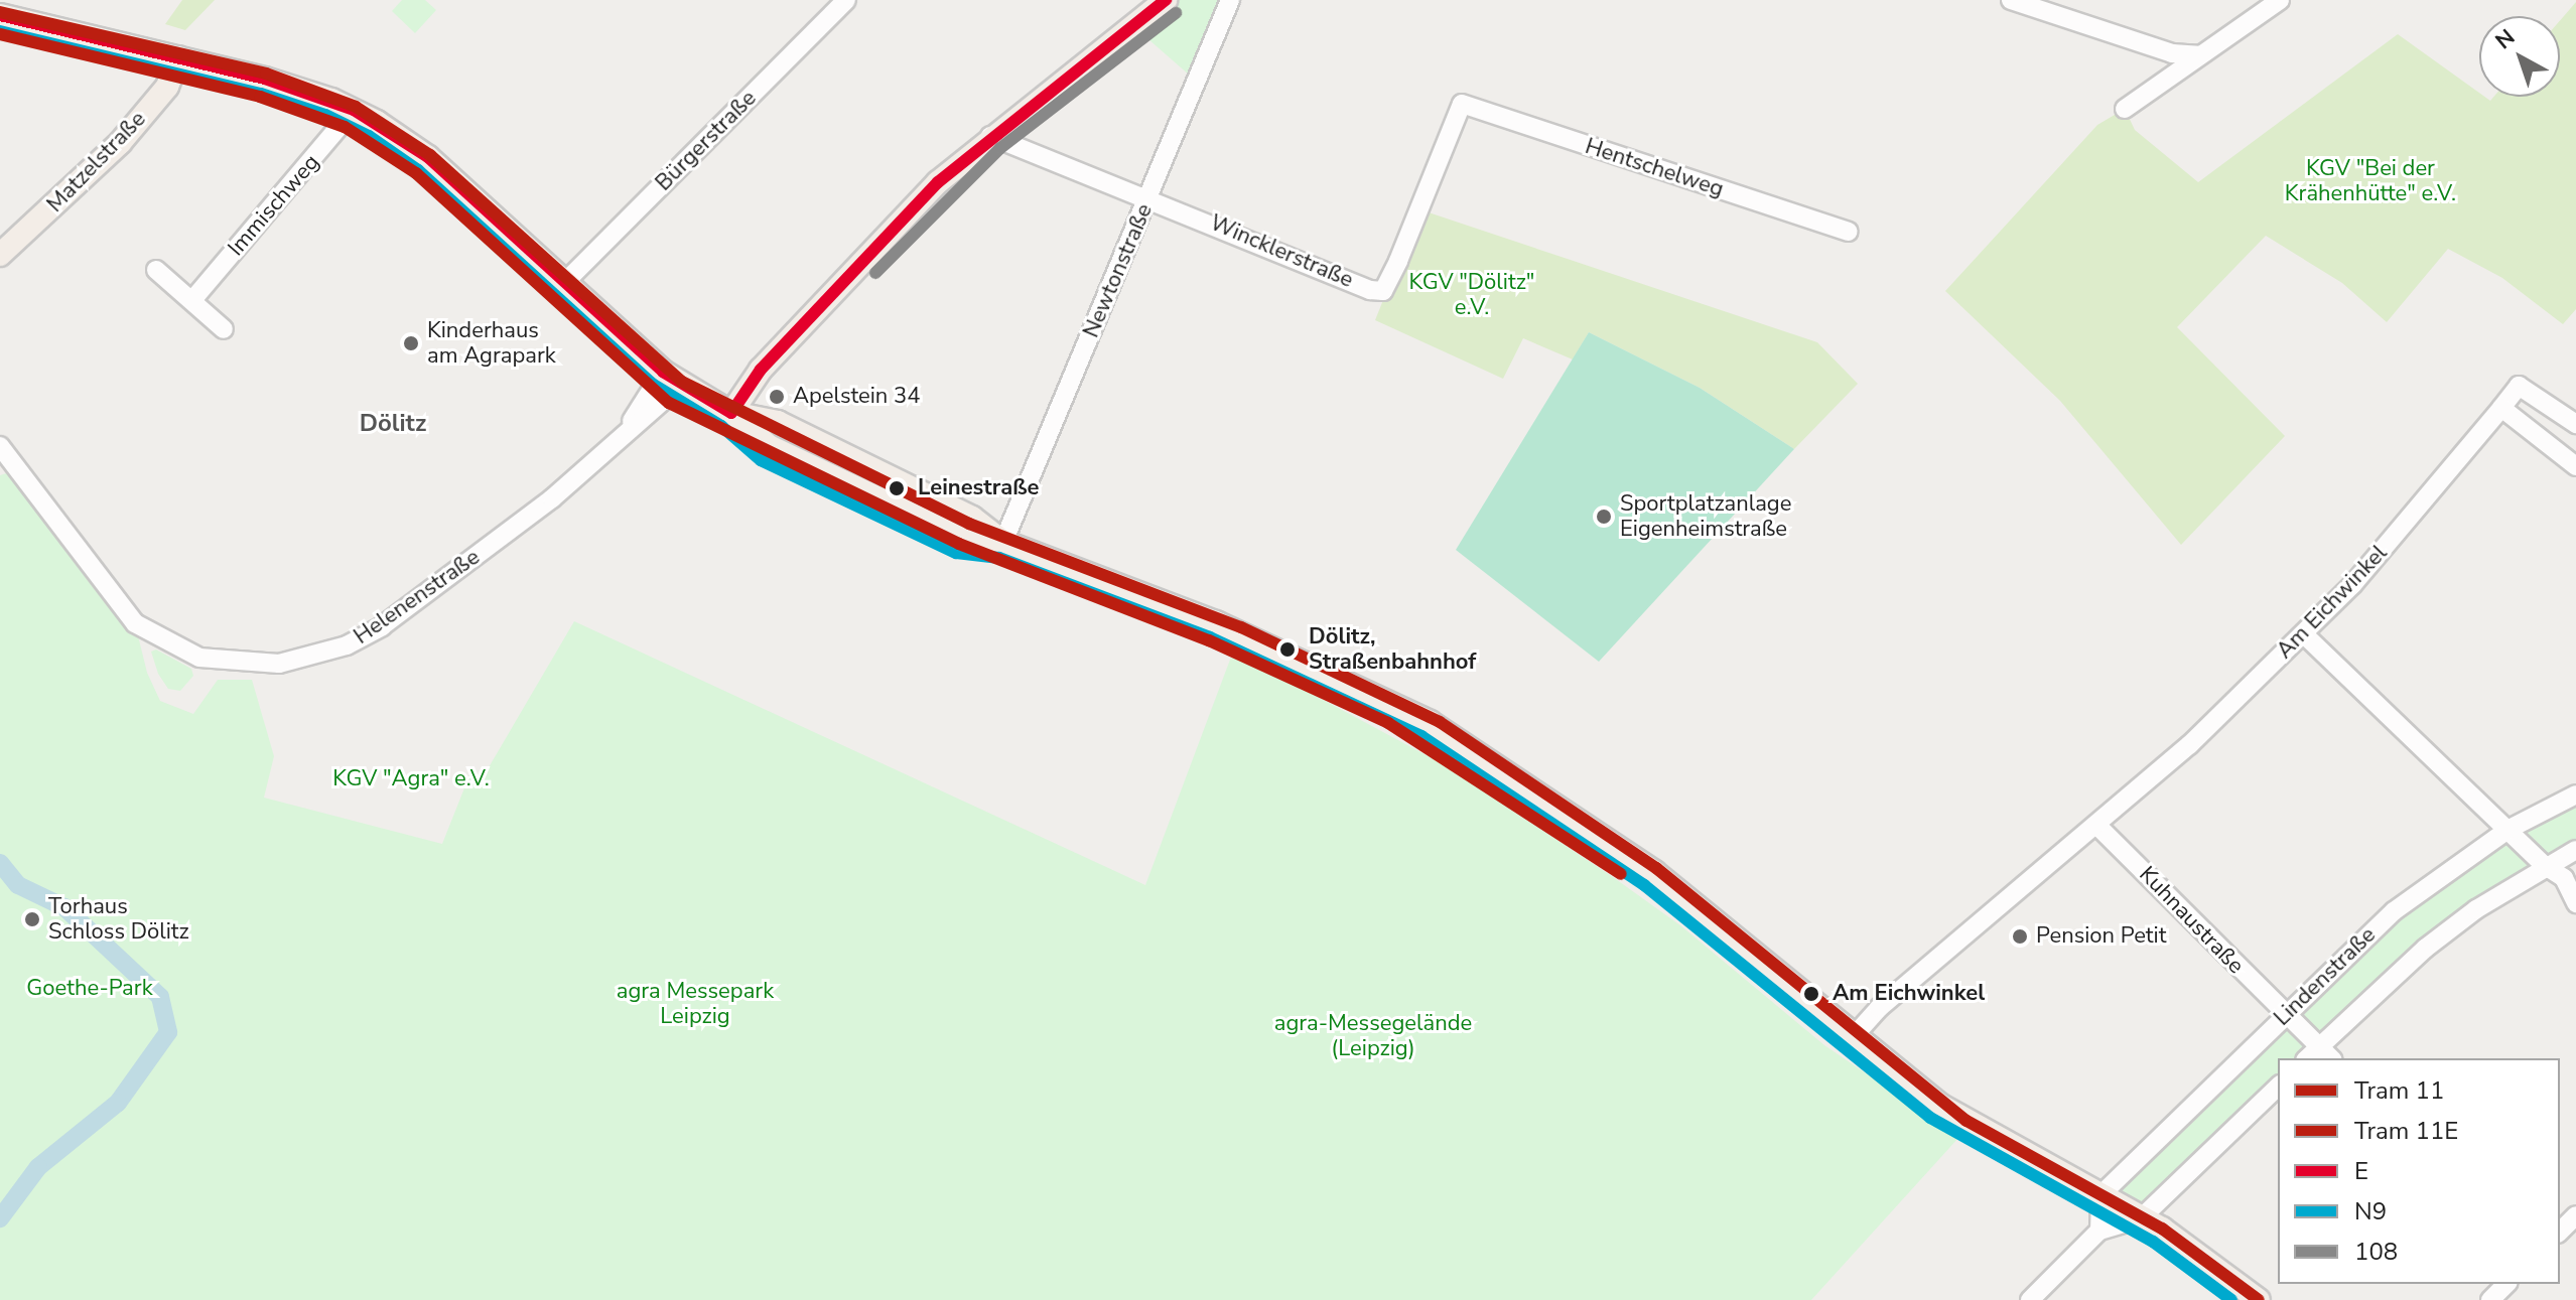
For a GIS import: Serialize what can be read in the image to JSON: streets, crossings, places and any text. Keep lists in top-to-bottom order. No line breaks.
{"streets":{"main road":["Matzelstraße"],"street":["Bürgerstraße","Hentschelweg","Immischweg","Wincklerstraße","Newtonstraße","Helenenstraße","Am Eichwinkel","Kuhnaustraße","Lindenstraße"]},"crossings":[["Hentschelweg","Wincklerstraße"],["Wincklerstraße","Newtonstraße"],["Am Eichwinkel","Kuhnaustraße"],["Kuhnaustraße","Lindenstraße"]],"districts":["Dölitz"],"parks":["KGV \"Bei der Krähenhütte\" e.V.","KGV \"Dölitz\" e.V.","KGV \"Agra\" e.V.","Goethe-Park","agra Messepark Leipzig","agra-Messegelände (Leipzig)"],"places":["Kinderhaus am Agrapark","Apelstein 34","Leinestraße","Sportplatzanlage Eigenheimstraße","Dölitz, Straßenbahnhof","Torhaus Schloss Dölitz","Pension Petit","Am Eichwinkel"],"lines":["transit line E","tram line 11","transit line 108","transit line N9","tram line 11E"],"legend":["Tram 11","Tram 11E","E","N9","108"],"north":"top left"}
